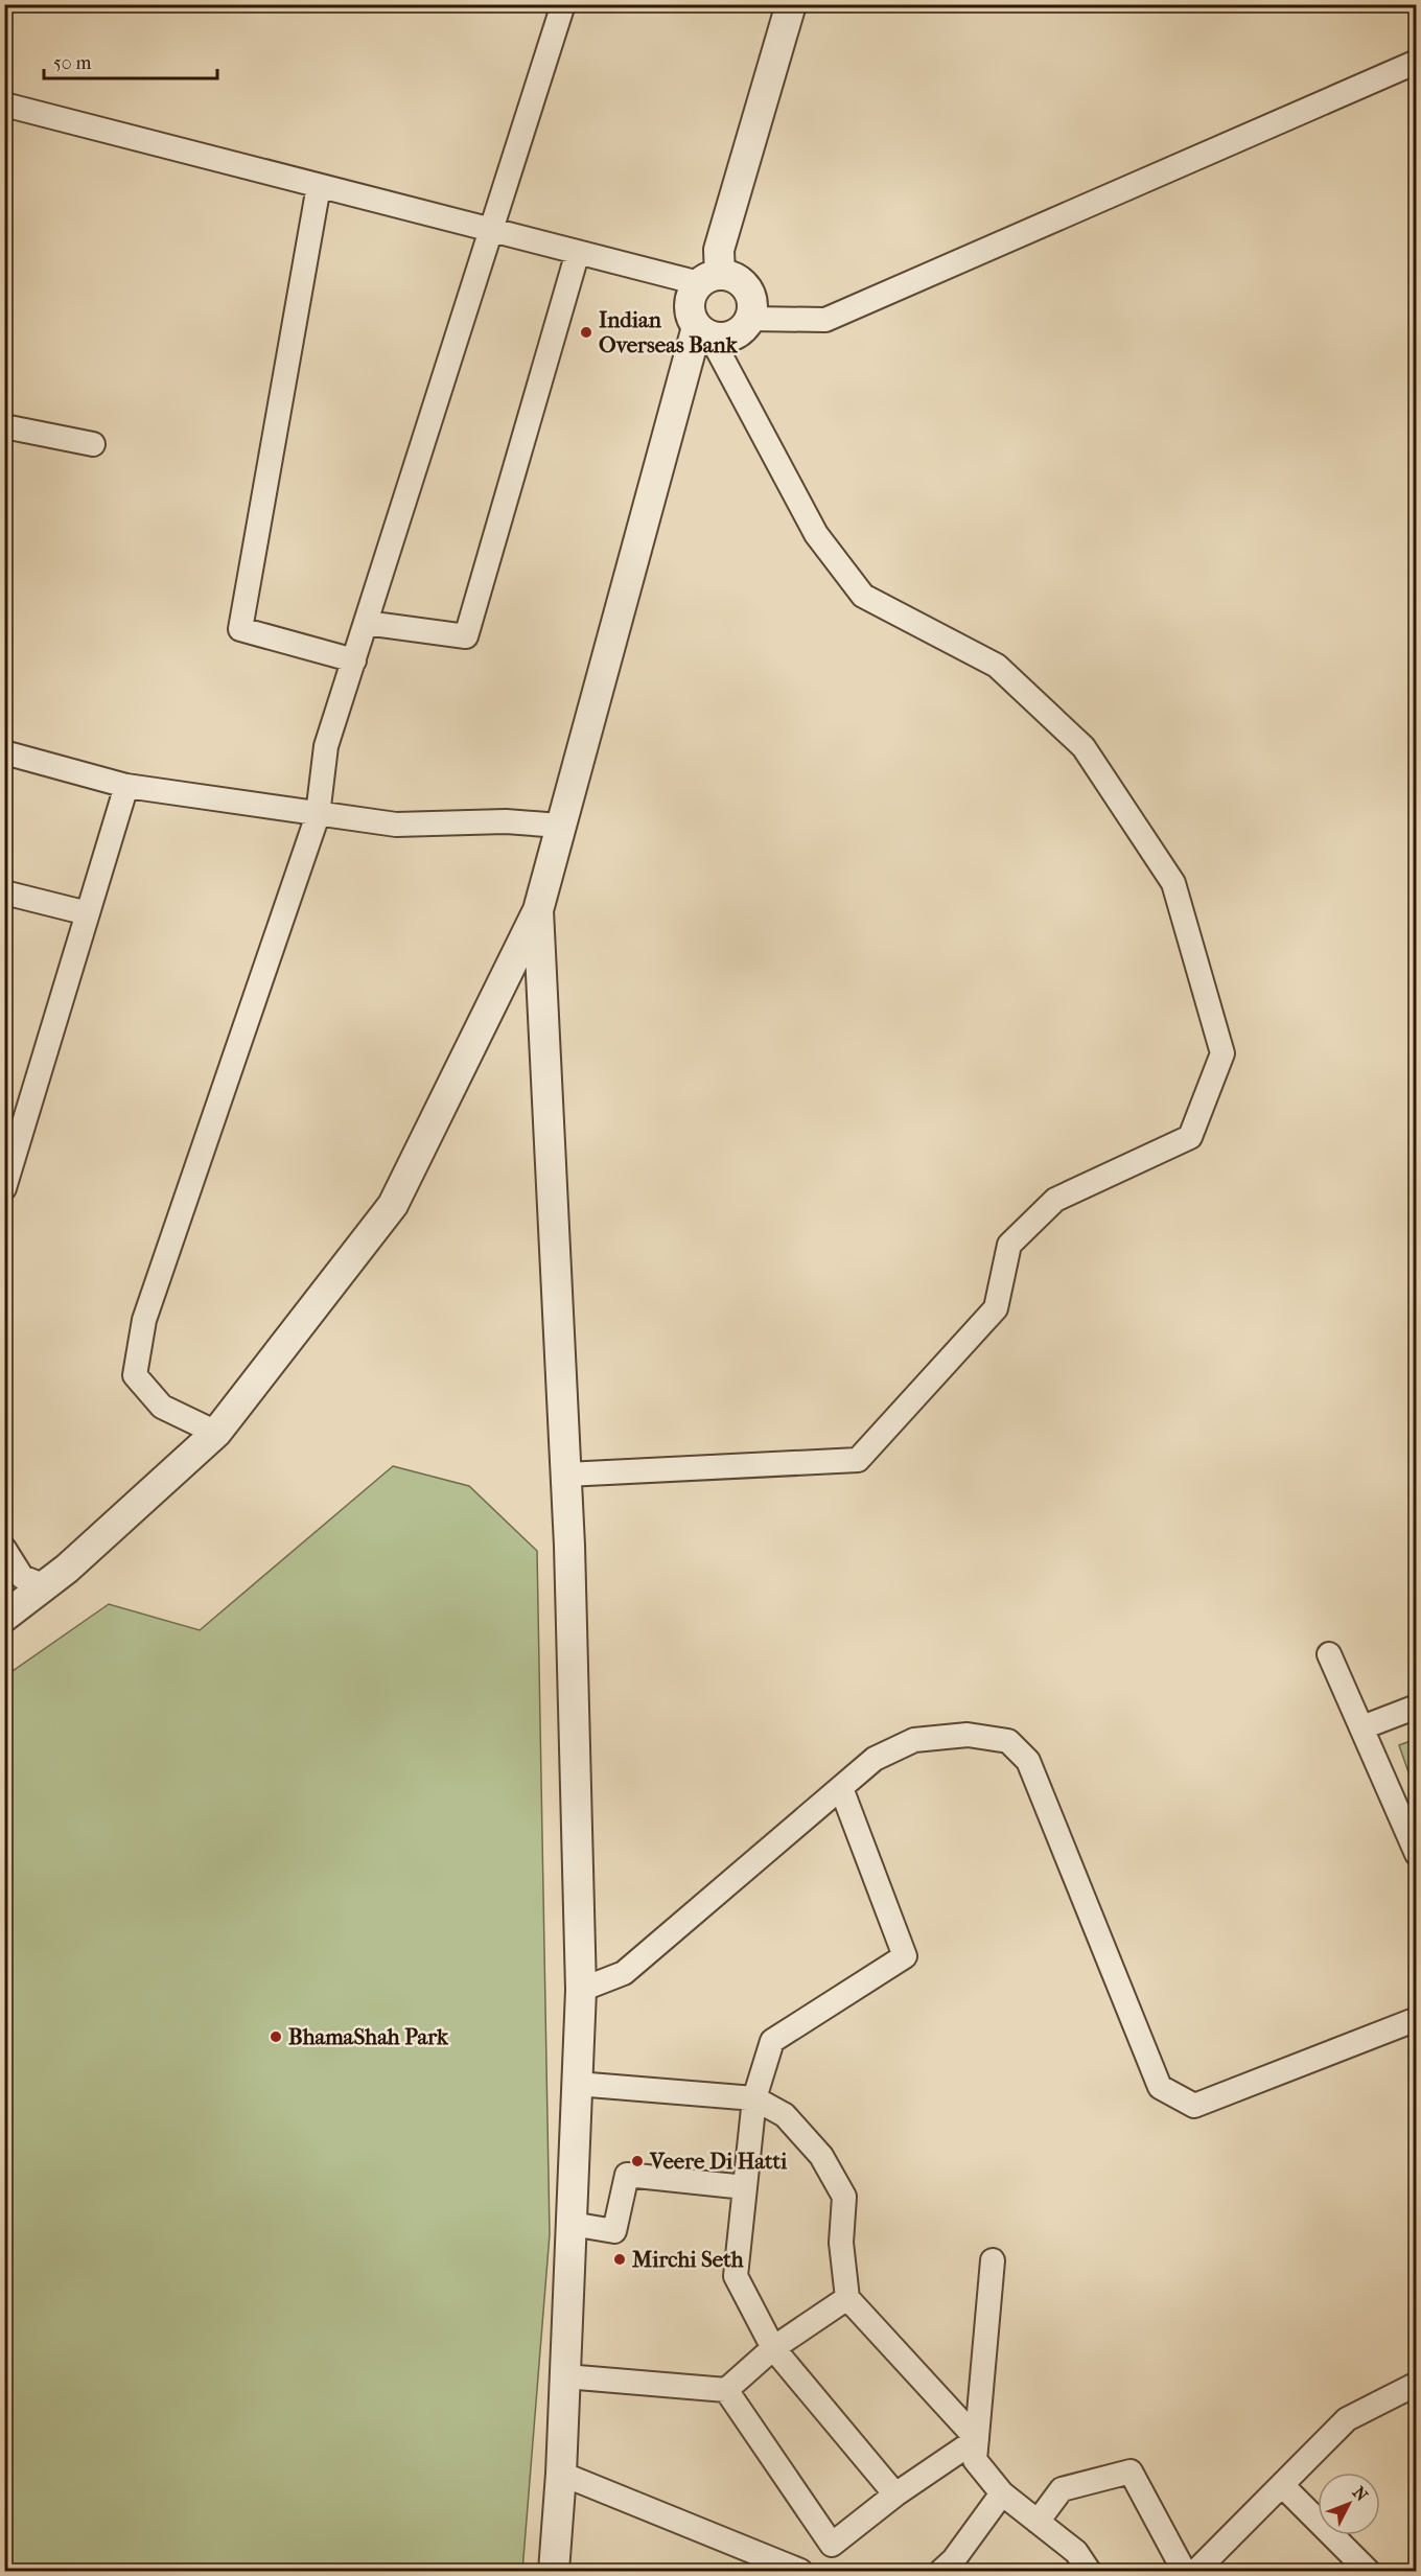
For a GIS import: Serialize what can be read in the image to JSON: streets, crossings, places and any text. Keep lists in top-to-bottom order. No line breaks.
{"places":["Indian Overseas Bank","BhamaShah Park","Veere Di Hatti","Mirchi Seth"],"scale_bar":"50 m","north":"top right"}
